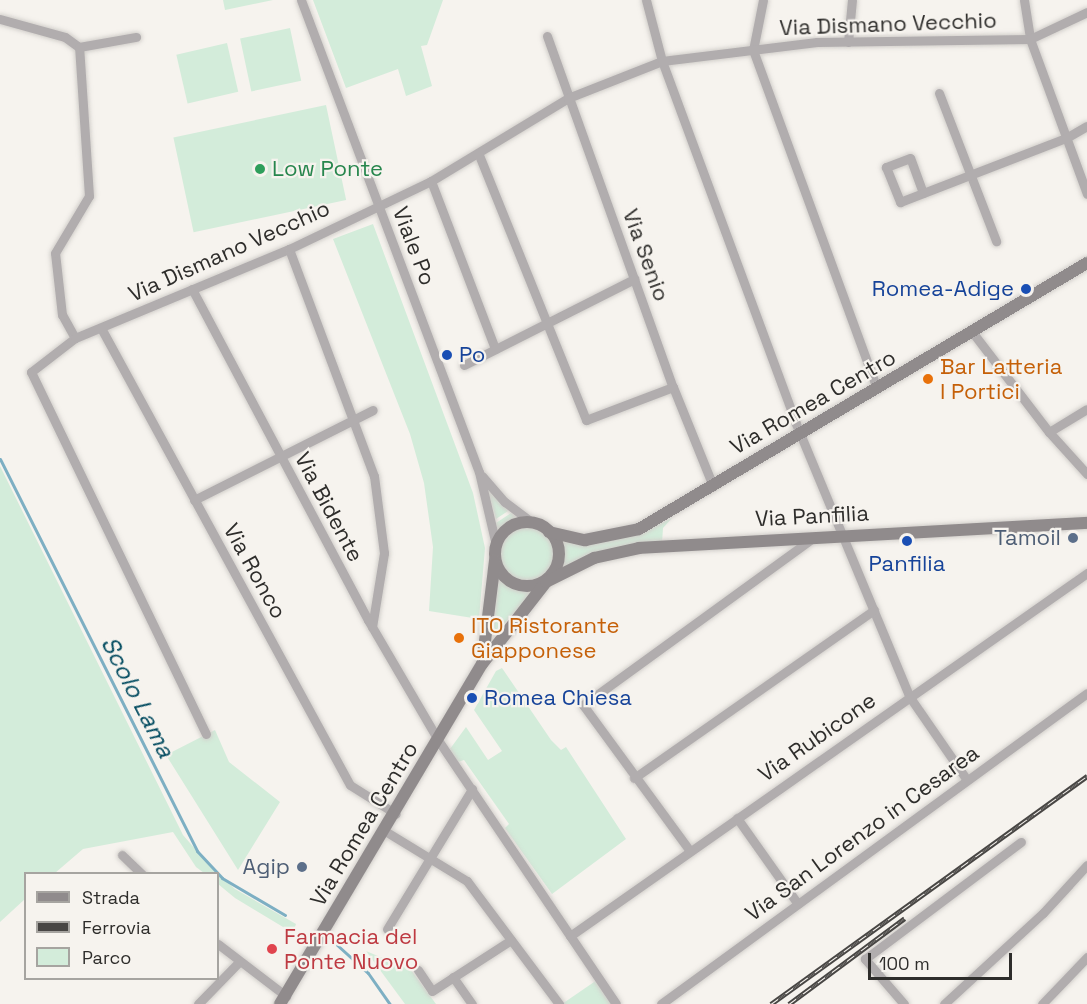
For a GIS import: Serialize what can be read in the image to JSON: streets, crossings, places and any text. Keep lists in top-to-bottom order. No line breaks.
{"streets":{"street":["Via Dismano Vecchio","Viale Po","Via Senio","Via Romea Centro","Via Bidente","Via Panfilia","Via Ronco","Via Rubicone","Via San Lorenzo in Cesarea"]},"crossings":[["Via Dismano Vecchio","Viale Po"],["Via Dismano Vecchio","Via Senio"],["Via Dismano Vecchio","Via Bidente"],["Via Dismano Vecchio","Via Ronco"],["Viale Po","Via Romea Centro"],["Viale Po","Via Panfilia"],["Via Senio","Via Romea Centro"],["Via Romea Centro","Via Bidente"],["Via Romea Centro","Via Panfilia"],["Via Romea Centro","Via Ronco"],["Via Bidente","Via Rubicone"]],"water":["Scolo Lama"],"places":["Low Ponte","Romea-Adige","Po","Bar Latteria I Portici","Tamoil","Panfilia","ITO Ristorante Giapponese","Romea Chiesa","Agip","Farmacia del Ponte Nuovo"],"legend":["Strada","Ferrovia","Parco"],"scale_bar":"100 m"}
